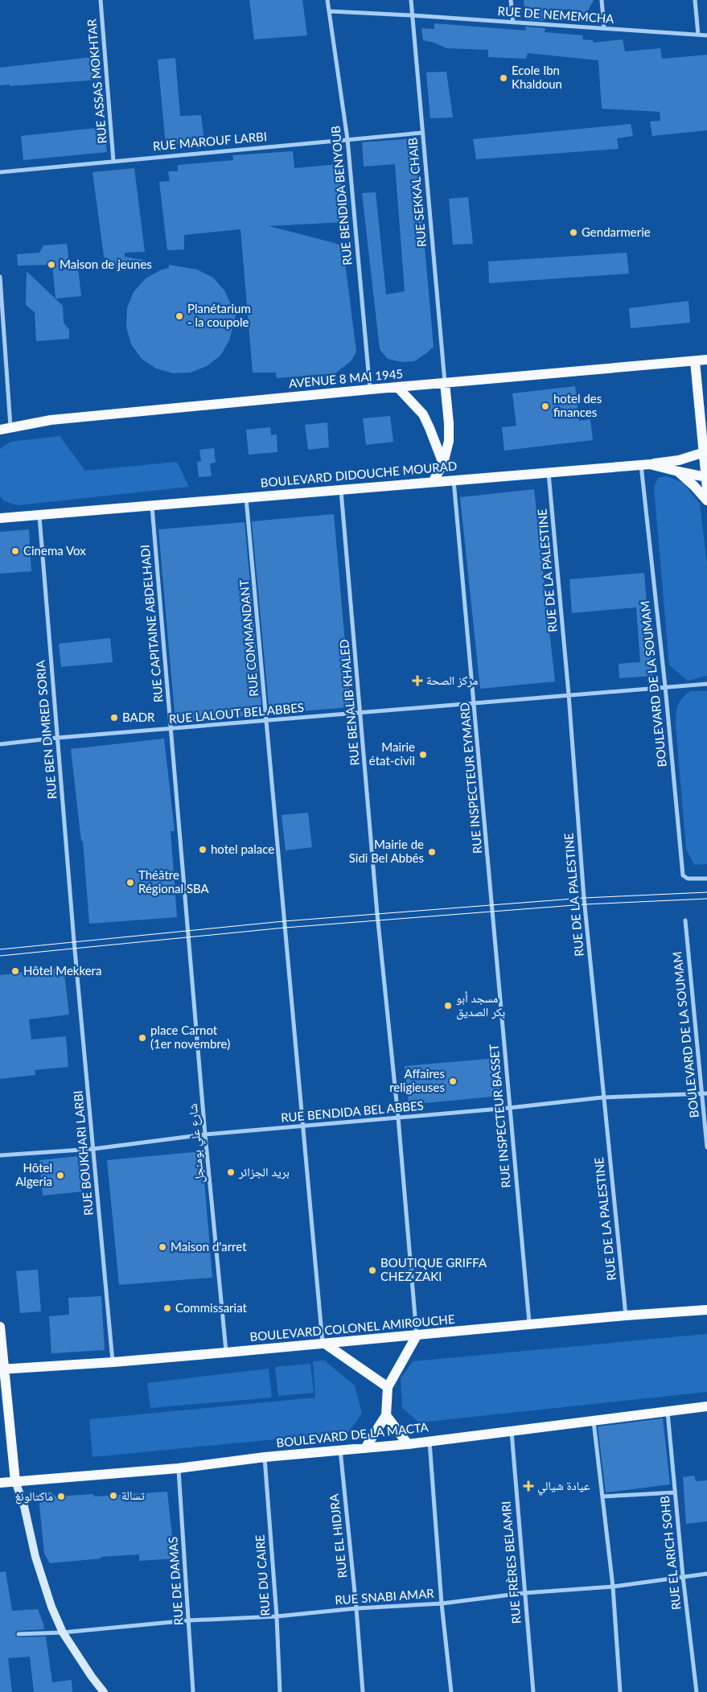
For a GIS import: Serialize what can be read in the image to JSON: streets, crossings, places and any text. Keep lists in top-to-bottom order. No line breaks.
{"streets":{"main road":["AVENUE 8 MAI 1945","BOULEVARD DIDOUCHE MOURAD","BOULEVARD COLONEL AMIROUCHE","BOULEVARD DE LA MACTA"],"street":["RUE DE NEMEMCHA","RUE ASSAS MOKHTAR","RUE MAROUF LARBI","RUE SEKKAL CHAIB","RUE BENDIDA BENYOUB","RUE DE LA PALESTINE","RUE CAPITAINE ABDELHADI","RUE COMMANDANT","BOULEVARD DE LA SOUMAM","RUE BENALIB KHALED","RUE LALOUT BEL ABBES","RUE BEN DIMRED SORIA","RUE INSPECTEUR EYMARD","RUE BENDIDA BEL ABBES","RUE INSPECTEUR BASSET","شارع علي بومنجل","RUE BOUKHARI LARBI","RUE EL HIDJRA","RUE EL ARICH SOHB","RUE FRÈRES BELAMRI","RUE DU CAIRE","RUE DE DAMAS","RUE SNABI AMAR"]},"crossings":[["RUE DE NEMEMCHA","RUE SEKKAL CHAIB"],["RUE DE NEMEMCHA","RUE BENDIDA BENYOUB"],["RUE ASSAS MOKHTAR","RUE MAROUF LARBI"],["RUE MAROUF LARBI","RUE SEKKAL CHAIB"],["RUE MAROUF LARBI","RUE BENDIDA BENYOUB"],["RUE SEKKAL CHAIB","AVENUE 8 MAI 1945"],["RUE BENDIDA BENYOUB","AVENUE 8 MAI 1945"],["BOULEVARD DIDOUCHE MOURAD","RUE DE LA PALESTINE"],["BOULEVARD DIDOUCHE MOURAD","RUE CAPITAINE ABDELHADI"],["BOULEVARD DIDOUCHE MOURAD","RUE COMMANDANT"],["BOULEVARD DIDOUCHE MOURAD","BOULEVARD DE LA SOUMAM"],["BOULEVARD DIDOUCHE MOURAD","RUE BENALIB KHALED"],["BOULEVARD DIDOUCHE MOURAD","RUE BEN DIMRED SORIA"],["BOULEVARD DIDOUCHE MOURAD","RUE INSPECTEUR EYMARD"],["RUE DE LA PALESTINE","RUE LALOUT BEL ABBES"],["RUE DE LA PALESTINE","RUE BENDIDA BEL ABBES"],["RUE DE LA PALESTINE","BOULEVARD COLONEL AMIROUCHE"],["RUE CAPITAINE ABDELHADI","RUE LALOUT BEL ABBES"],["RUE CAPITAINE ABDELHADI","شارع علي بومنجل"],["RUE COMMANDANT","RUE LALOUT BEL ABBES"],["RUE COMMANDANT","RUE BENDIDA BEL ABBES"],["RUE COMMANDANT","BOULEVARD COLONEL AMIROUCHE"],["BOULEVARD DE LA SOUMAM","RUE LALOUT BEL ABBES"],["BOULEVARD DE LA SOUMAM","RUE BENDIDA BEL ABBES"],["RUE BENALIB KHALED","RUE LALOUT BEL ABBES"],["RUE BENALIB KHALED","RUE BENDIDA BEL ABBES"],["RUE BENALIB KHALED","BOULEVARD COLONEL AMIROUCHE"],["RUE LALOUT BEL ABBES","RUE BEN DIMRED SORIA"],["RUE LALOUT BEL ABBES","RUE INSPECTEUR EYMARD"],["RUE BEN DIMRED SORIA","RUE BOUKHARI LARBI"],["RUE INSPECTEUR EYMARD","RUE INSPECTEUR BASSET"],["RUE BENDIDA BEL ABBES","RUE INSPECTEUR BASSET"],["RUE BENDIDA BEL ABBES","شارع علي بومنجل"],["RUE BENDIDA BEL ABBES","RUE BOUKHARI LARBI"],["RUE INSPECTEUR BASSET","BOULEVARD COLONEL AMIROUCHE"],["شارع علي بومنجل","BOULEVARD COLONEL AMIROUCHE"],["RUE BOUKHARI LARBI","BOULEVARD COLONEL AMIROUCHE"],["BOULEVARD DE LA MACTA","RUE EL HIDJRA"],["BOULEVARD DE LA MACTA","RUE EL ARICH SOHB"],["BOULEVARD DE LA MACTA","RUE FRÈRES BELAMRI"],["BOULEVARD DE LA MACTA","RUE DU CAIRE"],["BOULEVARD DE LA MACTA","RUE DE DAMAS"],["RUE EL HIDJRA","RUE SNABI AMAR"],["RUE EL ARICH SOHB","RUE SNABI AMAR"],["RUE FRÈRES BELAMRI","RUE SNABI AMAR"],["RUE DU CAIRE","RUE SNABI AMAR"],["RUE DE DAMAS","RUE SNABI AMAR"]],"places":{"other":["Ecole Ibn Khaldoun","Gendarmerie","Maison de jeunes","Planétarium - la coupole","hotel des finances","Cinema Vox","BADR","Mairie état-civil","hotel palace","Mairie de Sidi Bel Abbés","Théâtre Régional SBA","Hôtel Mekkera","مسجد أبو بكر الصديق","place Carnot (1er novembre)","Affaires religieuses","بريد الجزائر","Hôtel Algeria","Maison d'arret","BOUTIQUE GRIFFA CHEZ ZAKI","Commissariat","تسالة","ماكتالونغ"],"health":["مركز الصحة","عيادة شيالي"]}}
